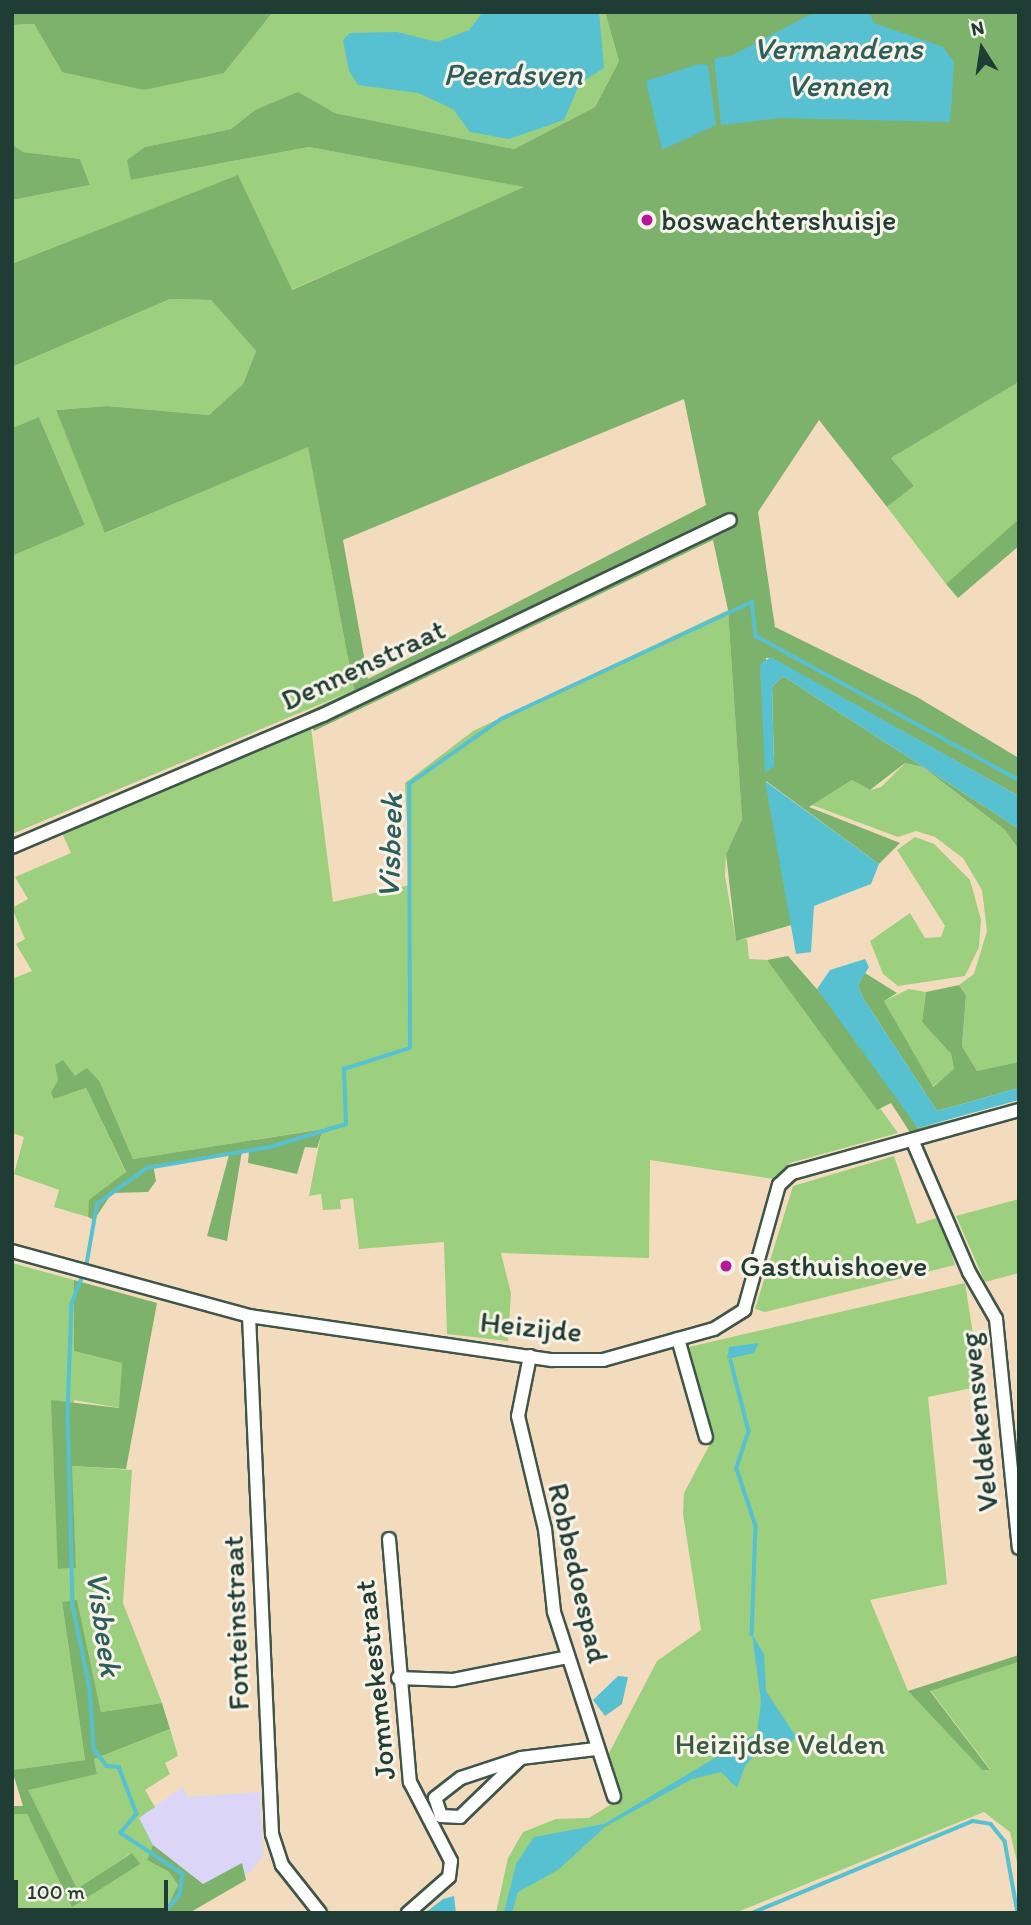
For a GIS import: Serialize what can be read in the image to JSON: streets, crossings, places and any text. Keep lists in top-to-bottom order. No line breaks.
{"streets":{"street":["Dennenstraat","Heizijde","Veldekensweg","Robbedoespad","Fonteinstraat","Jommekestraat"]},"crossings":[["Heizijde","Veldekensweg"],["Heizijde","Robbedoespad"],["Heizijde","Fonteinstraat"]],"water":["Vermandens Vennen","Peerdsven","Visbeek"],"parks":["Heizijdse Velden"],"places":["boswachtershuisje","Gasthuishoeve"],"scale_bar":"100 m","north":"top"}
